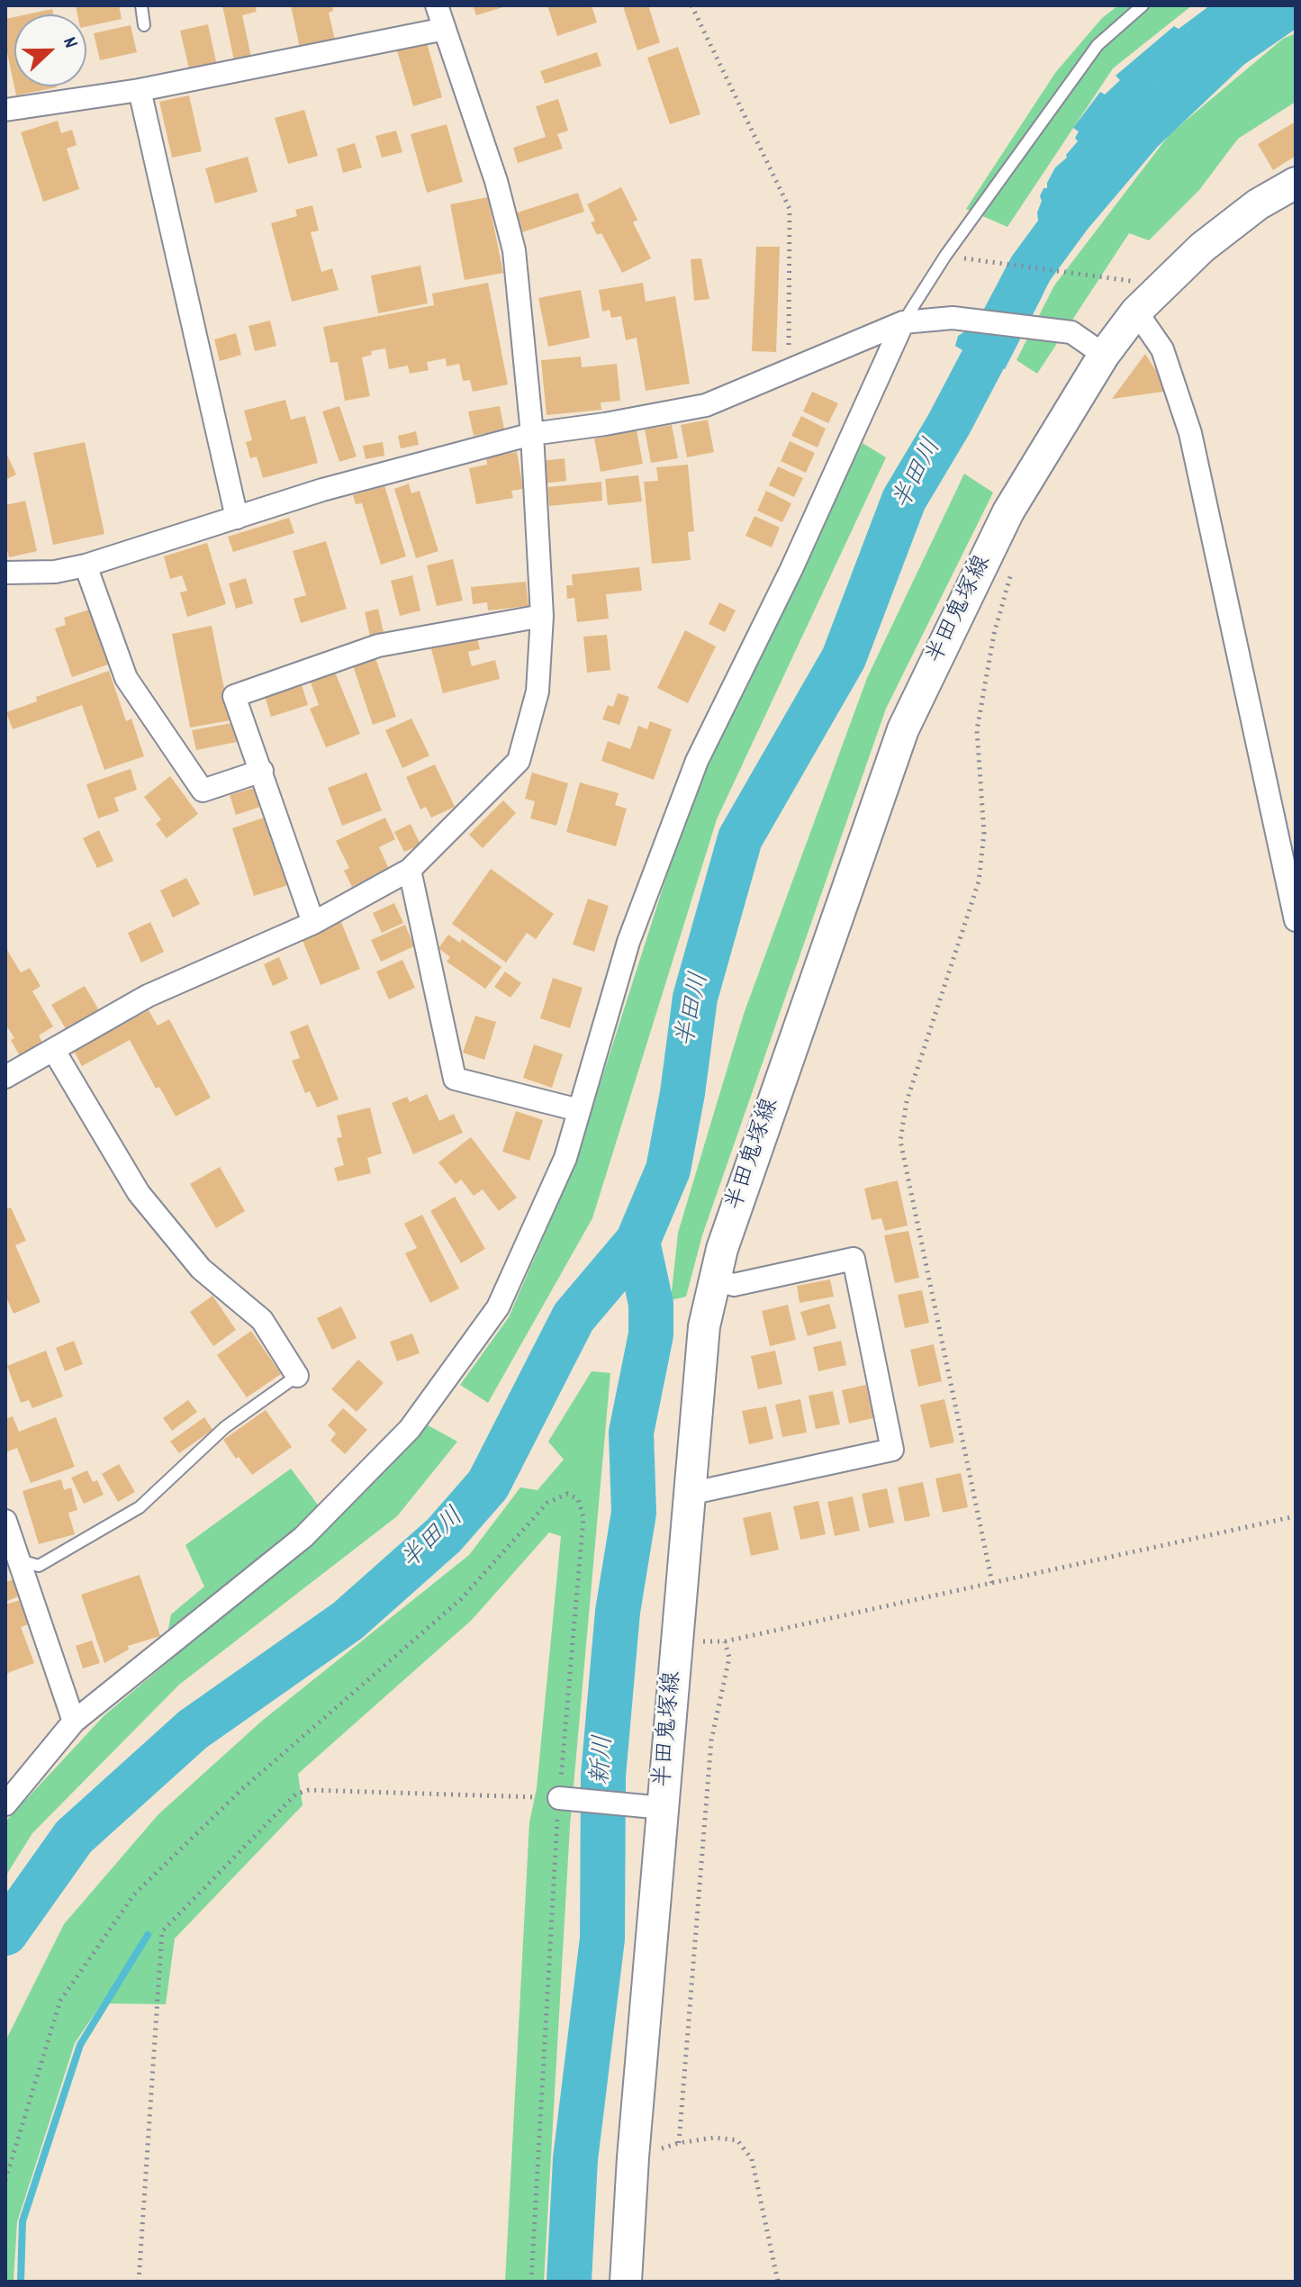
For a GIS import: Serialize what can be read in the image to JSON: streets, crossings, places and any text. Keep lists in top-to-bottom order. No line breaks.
{"streets":{"main road":["半田鬼塚線"]},"water":["半田川","新川"],"north":"right"}
